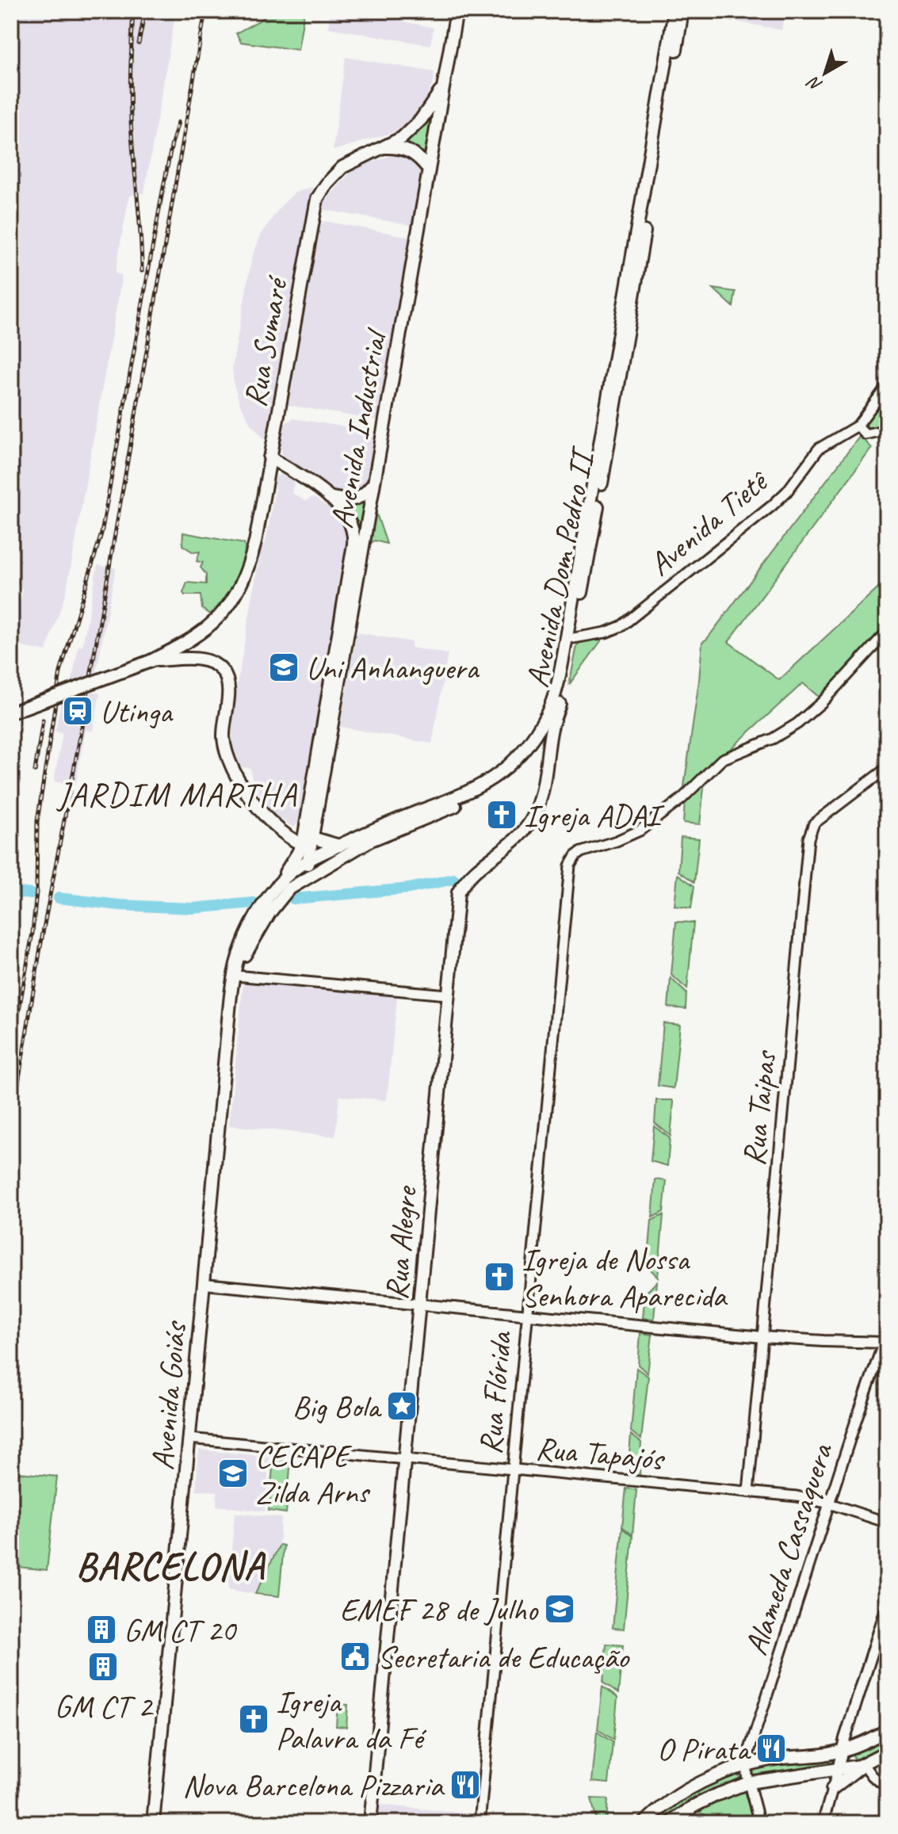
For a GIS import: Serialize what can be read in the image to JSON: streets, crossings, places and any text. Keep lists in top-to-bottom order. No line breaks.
{"streets":{"main road":["Rua Sumaré","Avenida Industrial","Avenida Dom Pedro II","Rua Alegre","Avenida Goiás"],"street":["Avenida Tietê","Rua Taipas","Rua Flórida","Rua Tapajós","Alameda Cassaquera"]},"crossings":[["Rua Sumaré","Avenida Industrial"],["Avenida Tietê","Avenida Dom Pedro II"],["Avenida Dom Pedro II","Rua Alegre"],["Avenida Dom Pedro II","Avenida Goiás"],["Rua Taipas","Rua Tapajós"],["Rua Alegre","Rua Tapajós"],["Rua Flórida","Rua Tapajós"],["Avenida Goiás","Rua Tapajós"],["Rua Tapajós","Alameda Cassaquera"]],"districts":["JARDIM MARTHA","BARCELONA"],"places":{"school or university":["Uni Anhanguera","CECAPE Zilda Arns","EMEF 28 de Julho"],"station":["Utinga"],"church":["Igreja ADAI","Igreja de Nossa Senhora Aparecida","Igreja Palavra da Fé"],"place":["Big Bola"],"building":["GM CT 20","GM CT 2"],"public building":["Secretaria de Educação"],"restaurant":["O Pirata","Nova Barcelona Pizzaria"]},"north":"bottom left"}
